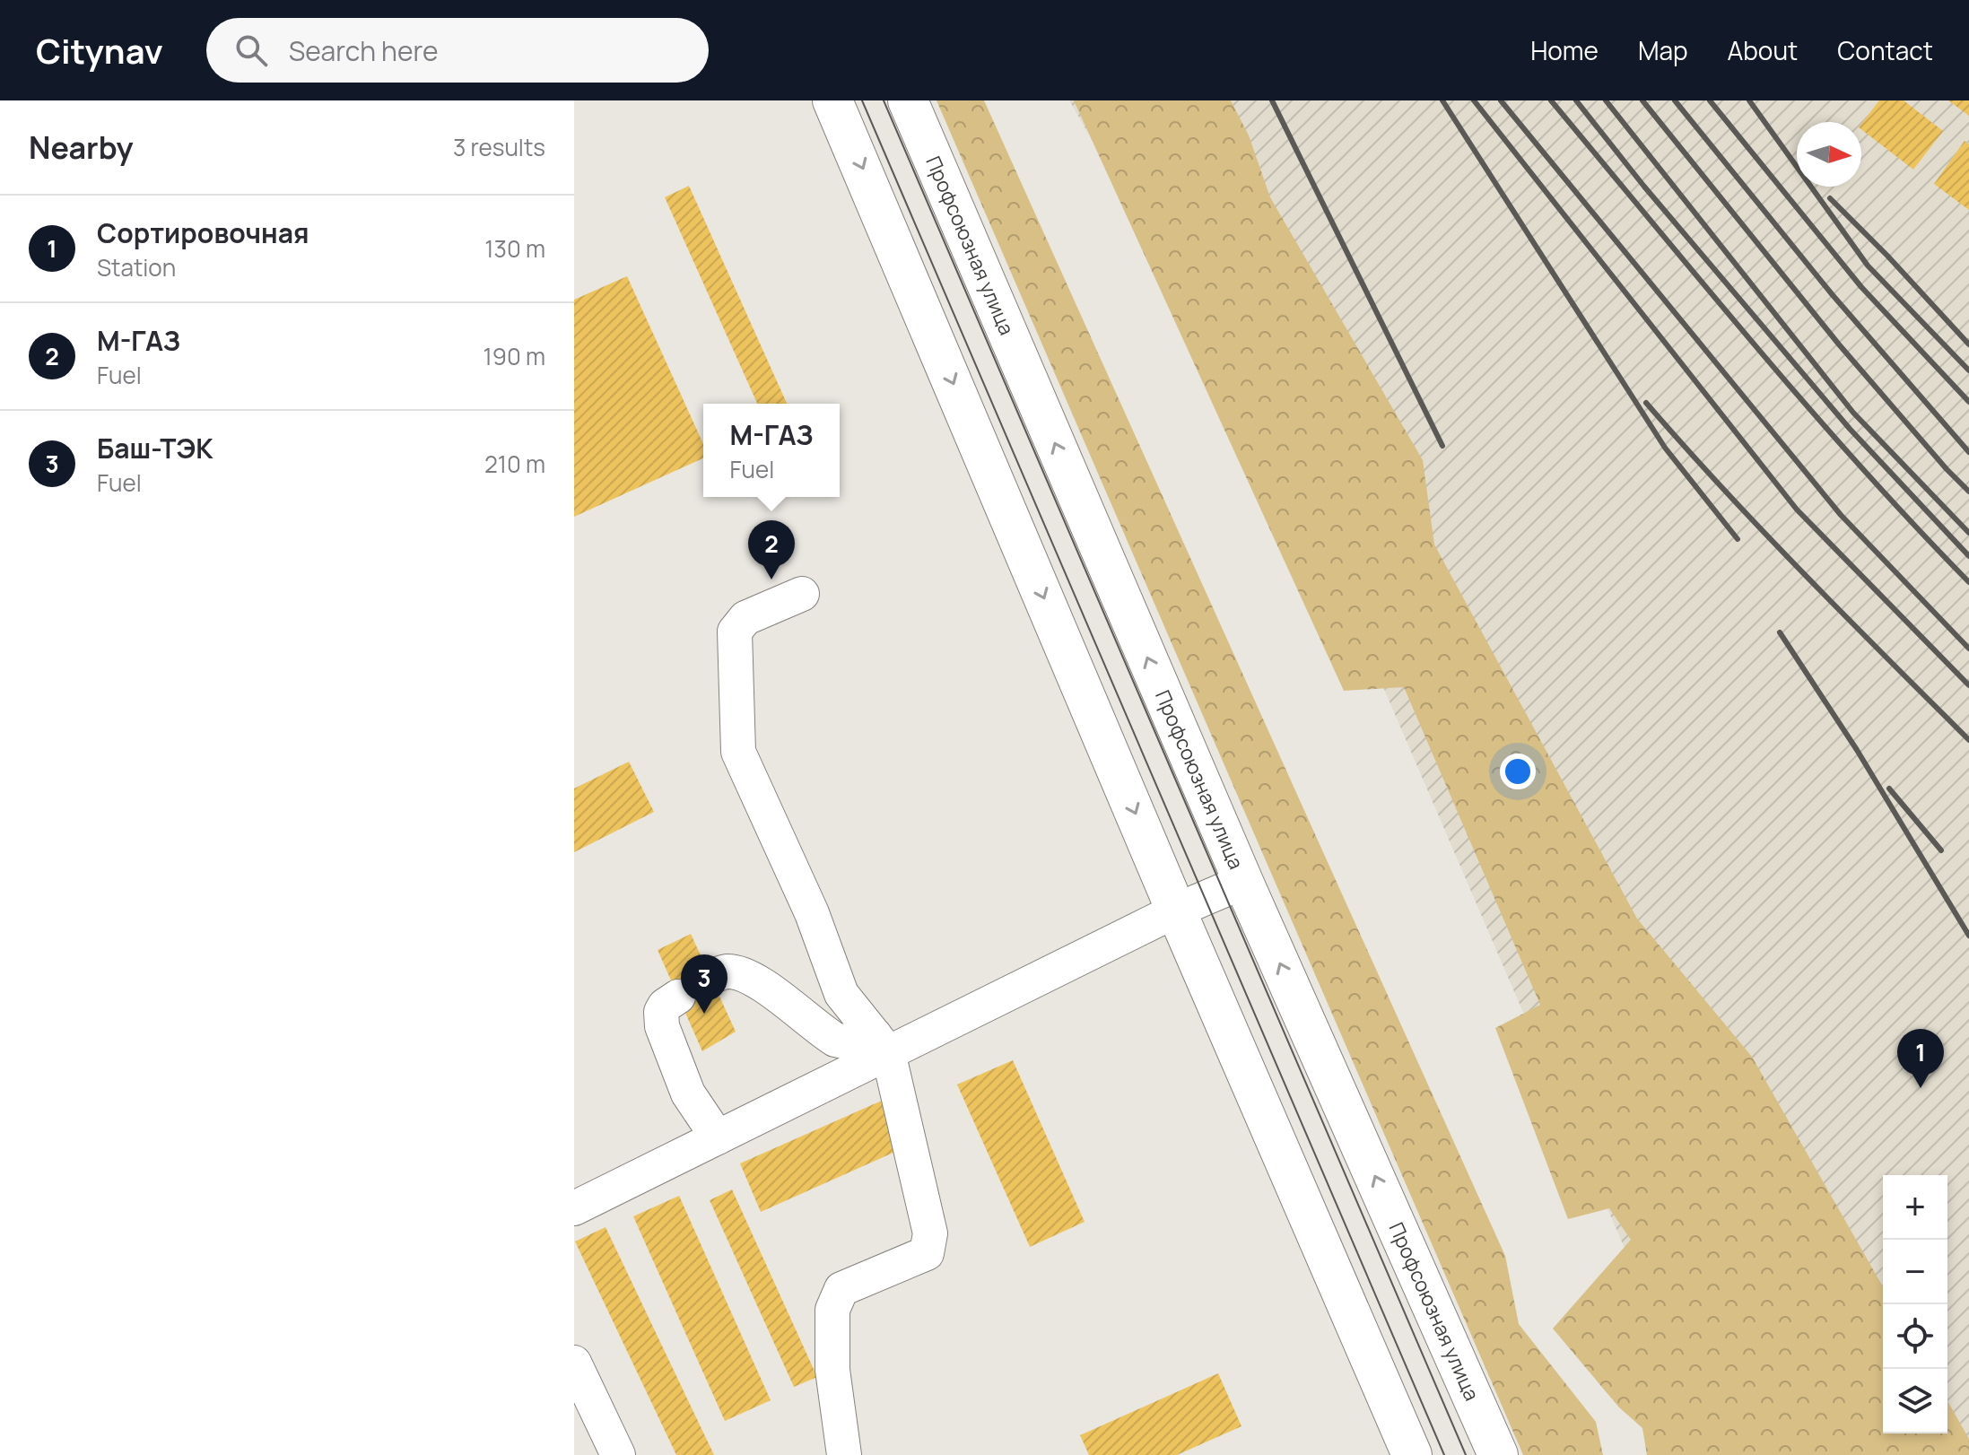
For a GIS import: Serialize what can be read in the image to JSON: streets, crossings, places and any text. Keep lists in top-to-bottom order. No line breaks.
{"streets":{"main road":["Профсоюзная улица"]},"north":"right","page":{"header":"Citynav","search":"Search here","nav":["Home","Map","About","Contact"],"heading":["Nearby","3 results"],"list":[{"mark":"1","name":"Сортировочная","note":"Station","value":"130 m"},{"mark":"2","name":"М-ГАЗ","note":"Fuel","value":"190 m"},{"mark":"3","name":"Баш-ТЭК","note":"Fuel","value":"210 m"}],"popup":["М-ГАЗ","Fuel"],"pins":["2","3","1"],"map_buttons":["+","−"]}}
